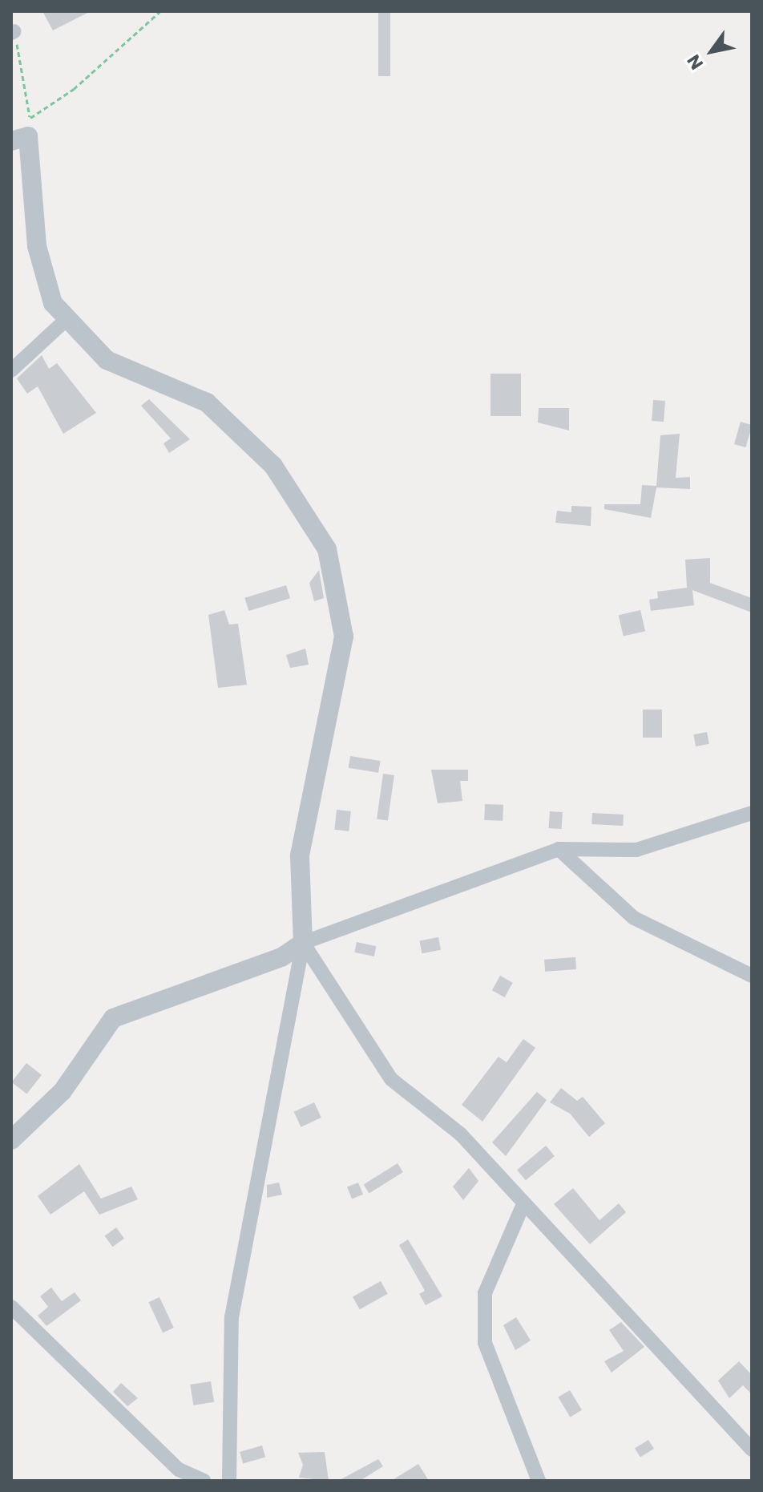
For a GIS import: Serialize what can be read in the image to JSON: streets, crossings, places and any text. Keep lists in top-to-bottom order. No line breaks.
{"north":"bottom left"}
